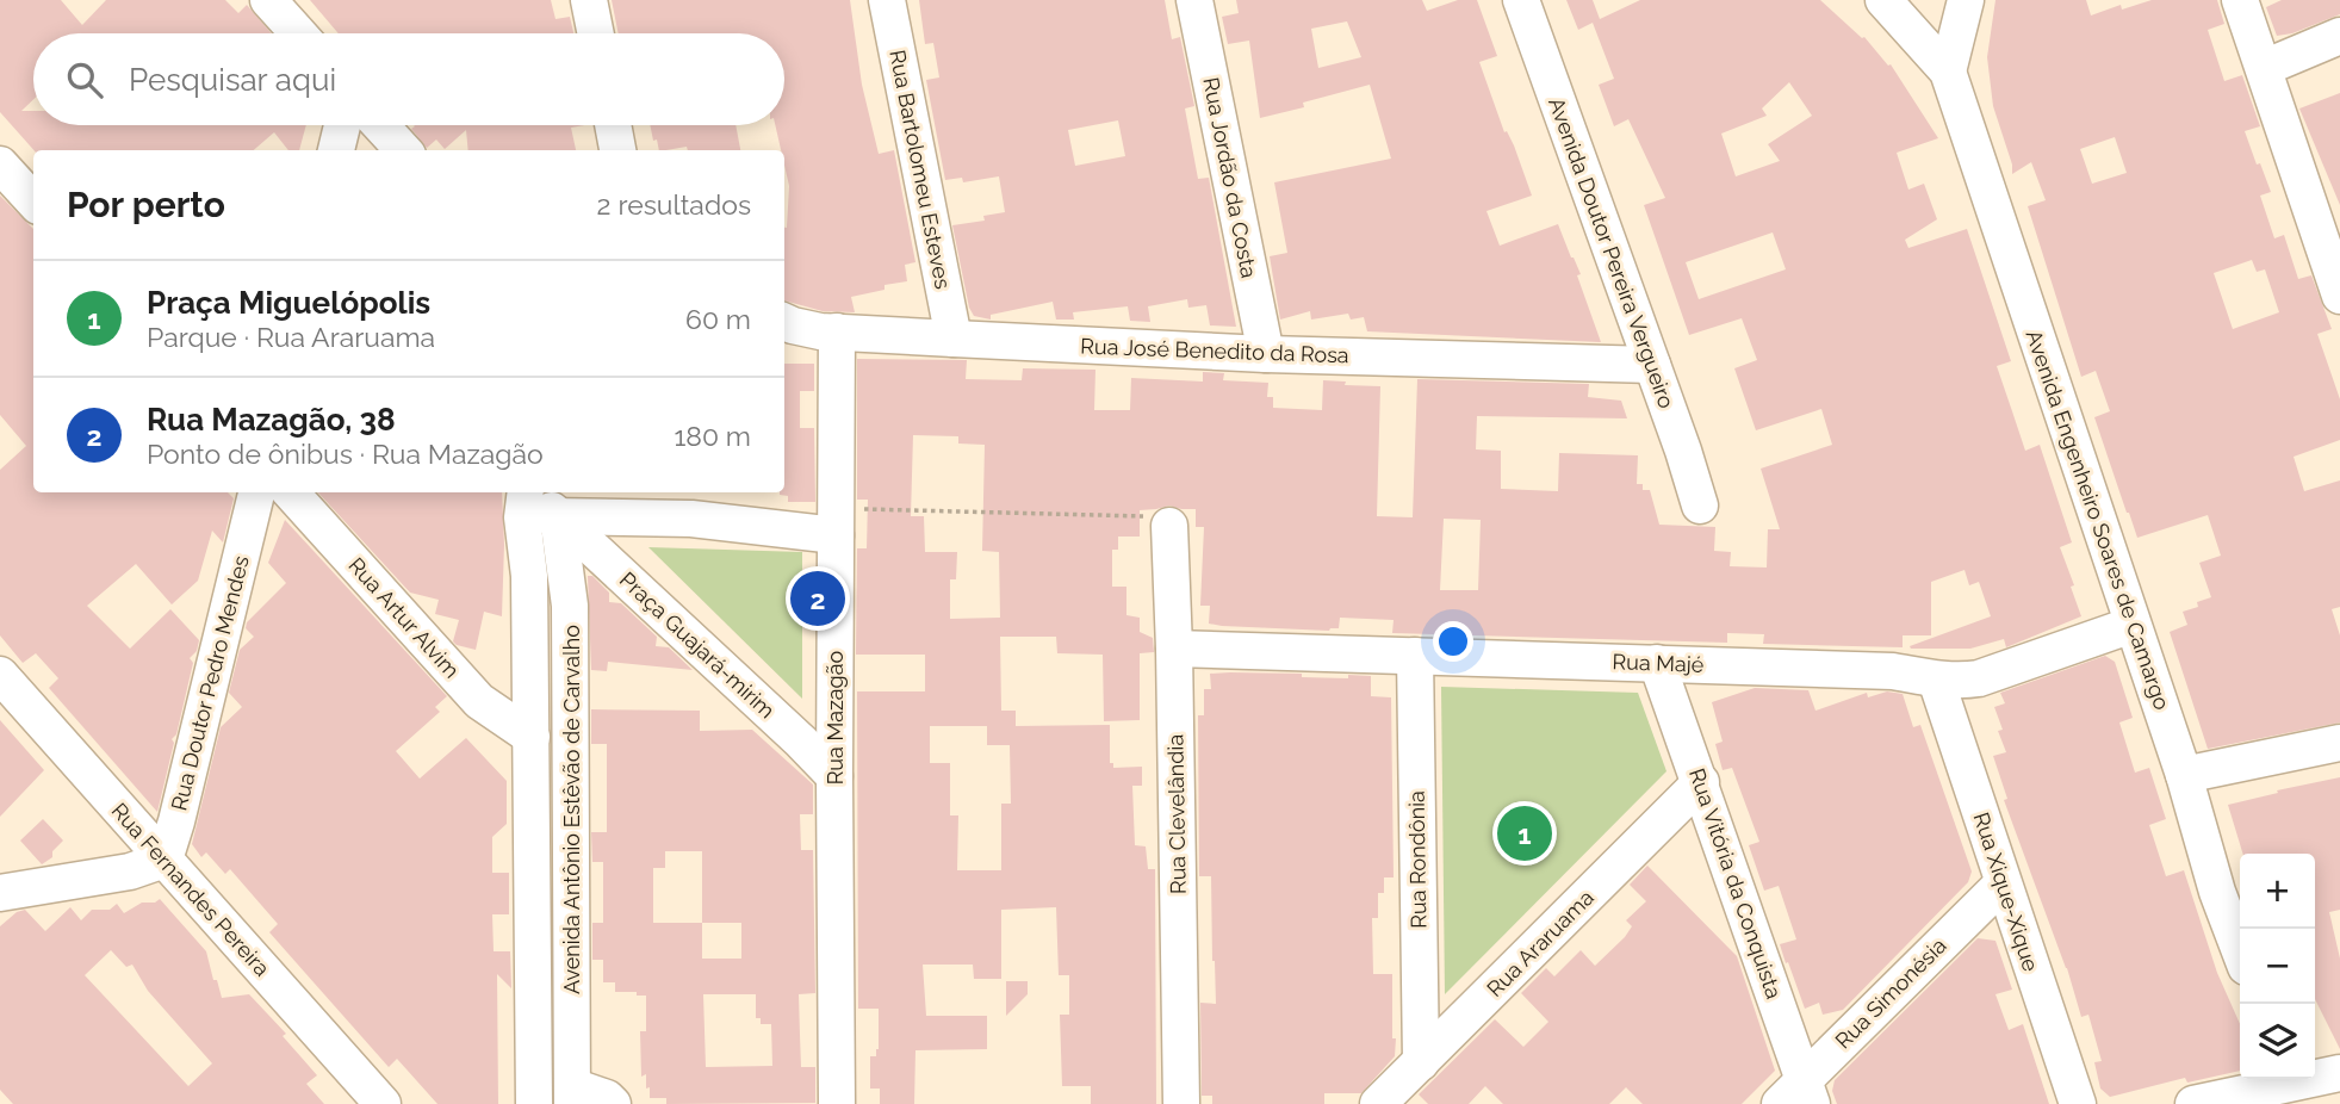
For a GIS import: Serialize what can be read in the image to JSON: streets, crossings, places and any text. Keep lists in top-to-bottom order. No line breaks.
{"streets":{"street":["Rua Bartolomeu Esteves","Rua Jordão da Costa","Avenida Doutor Pereira Vergueiro","Rua José Benedito da Rosa","Avenida Engenheiro Soares de Camargo","Rua Artur Alvim","Praça Guajará-mirim","Rua Majé","Rua Doutor Pedro Mendes","Rua Mazagão","Avenida Antônio Estêvão de Carvalho","Rua Clevelândia","Rua Rondônia","Rua Vitória da Conquista","Rua Fernandes Pereira","Rua Xique-Xique","Rua Araruama","Rua Simonésia"]},"crossings":[["Rua Bartolomeu Esteves","Rua José Benedito da Rosa"],["Rua Jordão da Costa","Rua José Benedito da Rosa"],["Avenida Doutor Pereira Vergueiro","Rua José Benedito da Rosa"],["Rua José Benedito da Rosa","Rua Mazagão"],["Avenida Engenheiro Soares de Camargo","Rua Majé"],["Rua Artur Alvim","Avenida Antônio Estêvão de Carvalho"],["Praça Guajará-mirim","Rua Mazagão"],["Praça Guajará-mirim","Avenida Antônio Estêvão de Carvalho"],["Rua Majé","Rua Clevelândia"],["Rua Majé","Rua Rondônia"],["Rua Majé","Rua Vitória da Conquista"],["Rua Majé","Rua Xique-Xique"],["Rua Doutor Pedro Mendes","Rua Fernandes Pereira"],["Rua Rondônia","Rua Araruama"],["Rua Vitória da Conquista","Rua Araruama"],["Rua Vitória da Conquista","Rua Simonésia"],["Rua Xique-Xique","Rua Simonésia"]],"page":{"search":"Pesquisar aqui","heading":["Por perto","2 resultados"],"list":[{"mark":"1","name":"Praça Miguelópolis","note":"Parque · Rua Araruama","value":"60 m"},{"mark":"2","name":"Rua Mazagão, 38","note":"Ponto de ônibus · Rua Mazagão","value":"180 m"}],"pins":["2","1"],"map_buttons":["+","−"]}}
